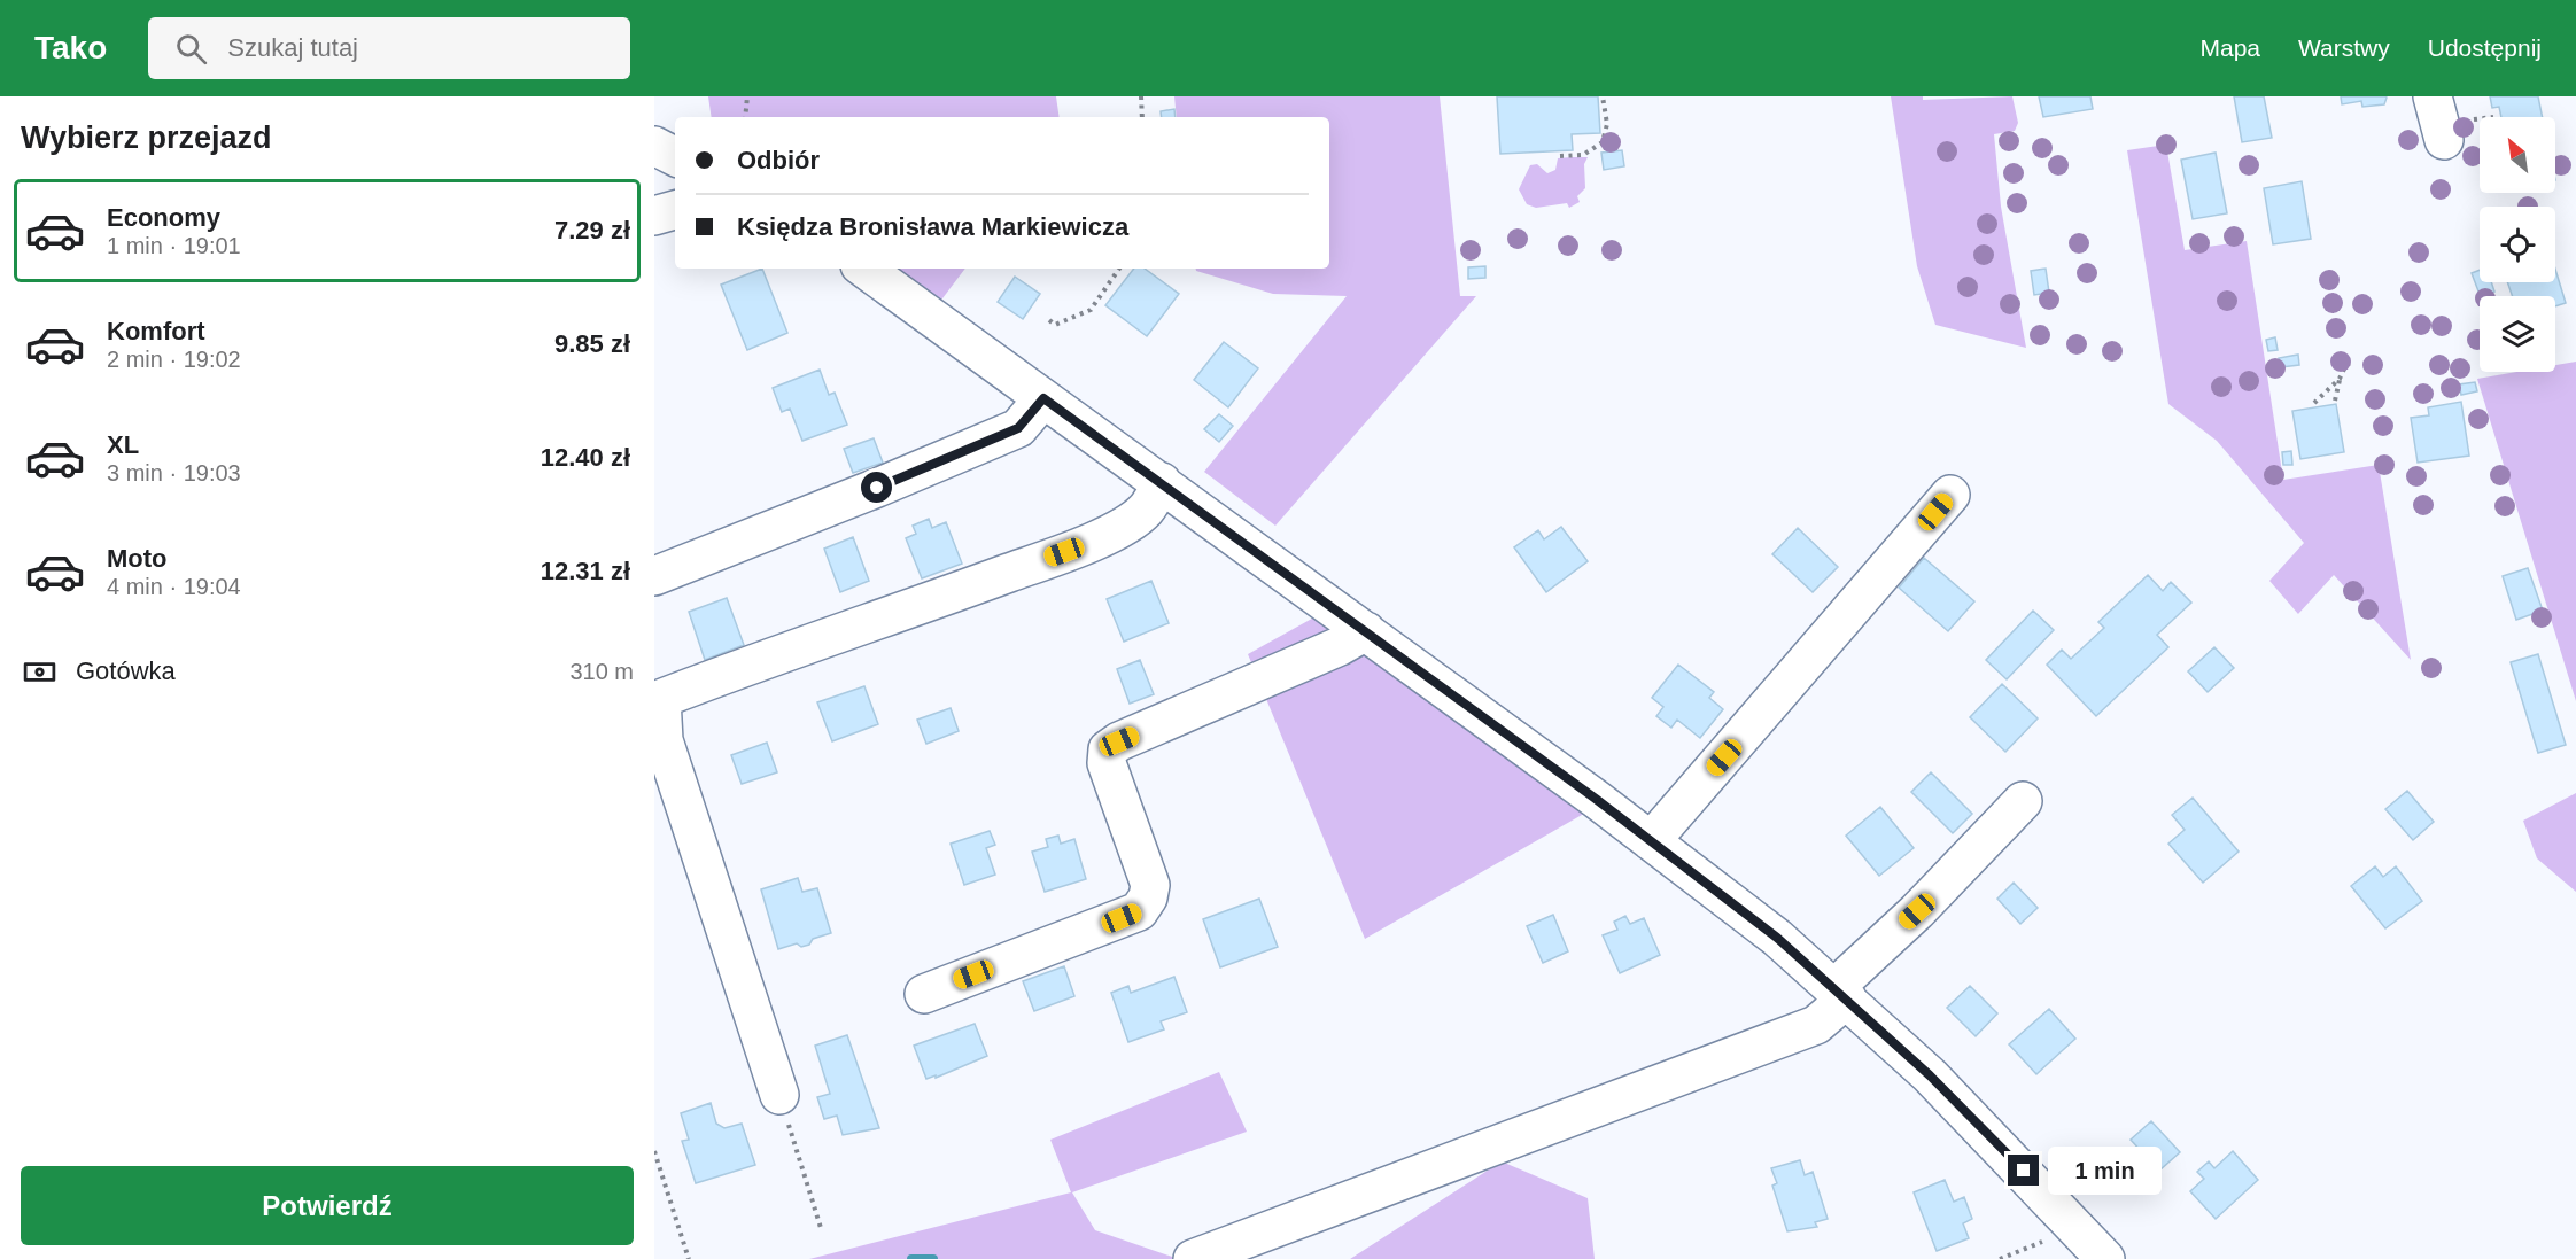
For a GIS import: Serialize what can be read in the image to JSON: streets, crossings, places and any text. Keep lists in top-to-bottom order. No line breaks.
{"north":"top left","page":{"header":"Tako","search":"Szukaj tutaj","nav":["Mapa","Warstwy","Udostępnij"],"heading":"Wybierz przejazd","banner":["Odbiór","Księdza Bronisława Markiewicza"],"list":[{"name":"Economy","note":"1 min · 19:01","value":"7.29 zł"},{"name":"Komfort","note":"2 min · 19:02","value":"9.85 zł"},{"name":"XL","note":"3 min · 19:03","value":"12.40 zł"},{"name":"Moto","note":"4 min · 19:04","value":"12.31 zł"}],"pay":["Gotówka","310 m"],"bubble":"1 min","buttons":"Potwierdź"}}
